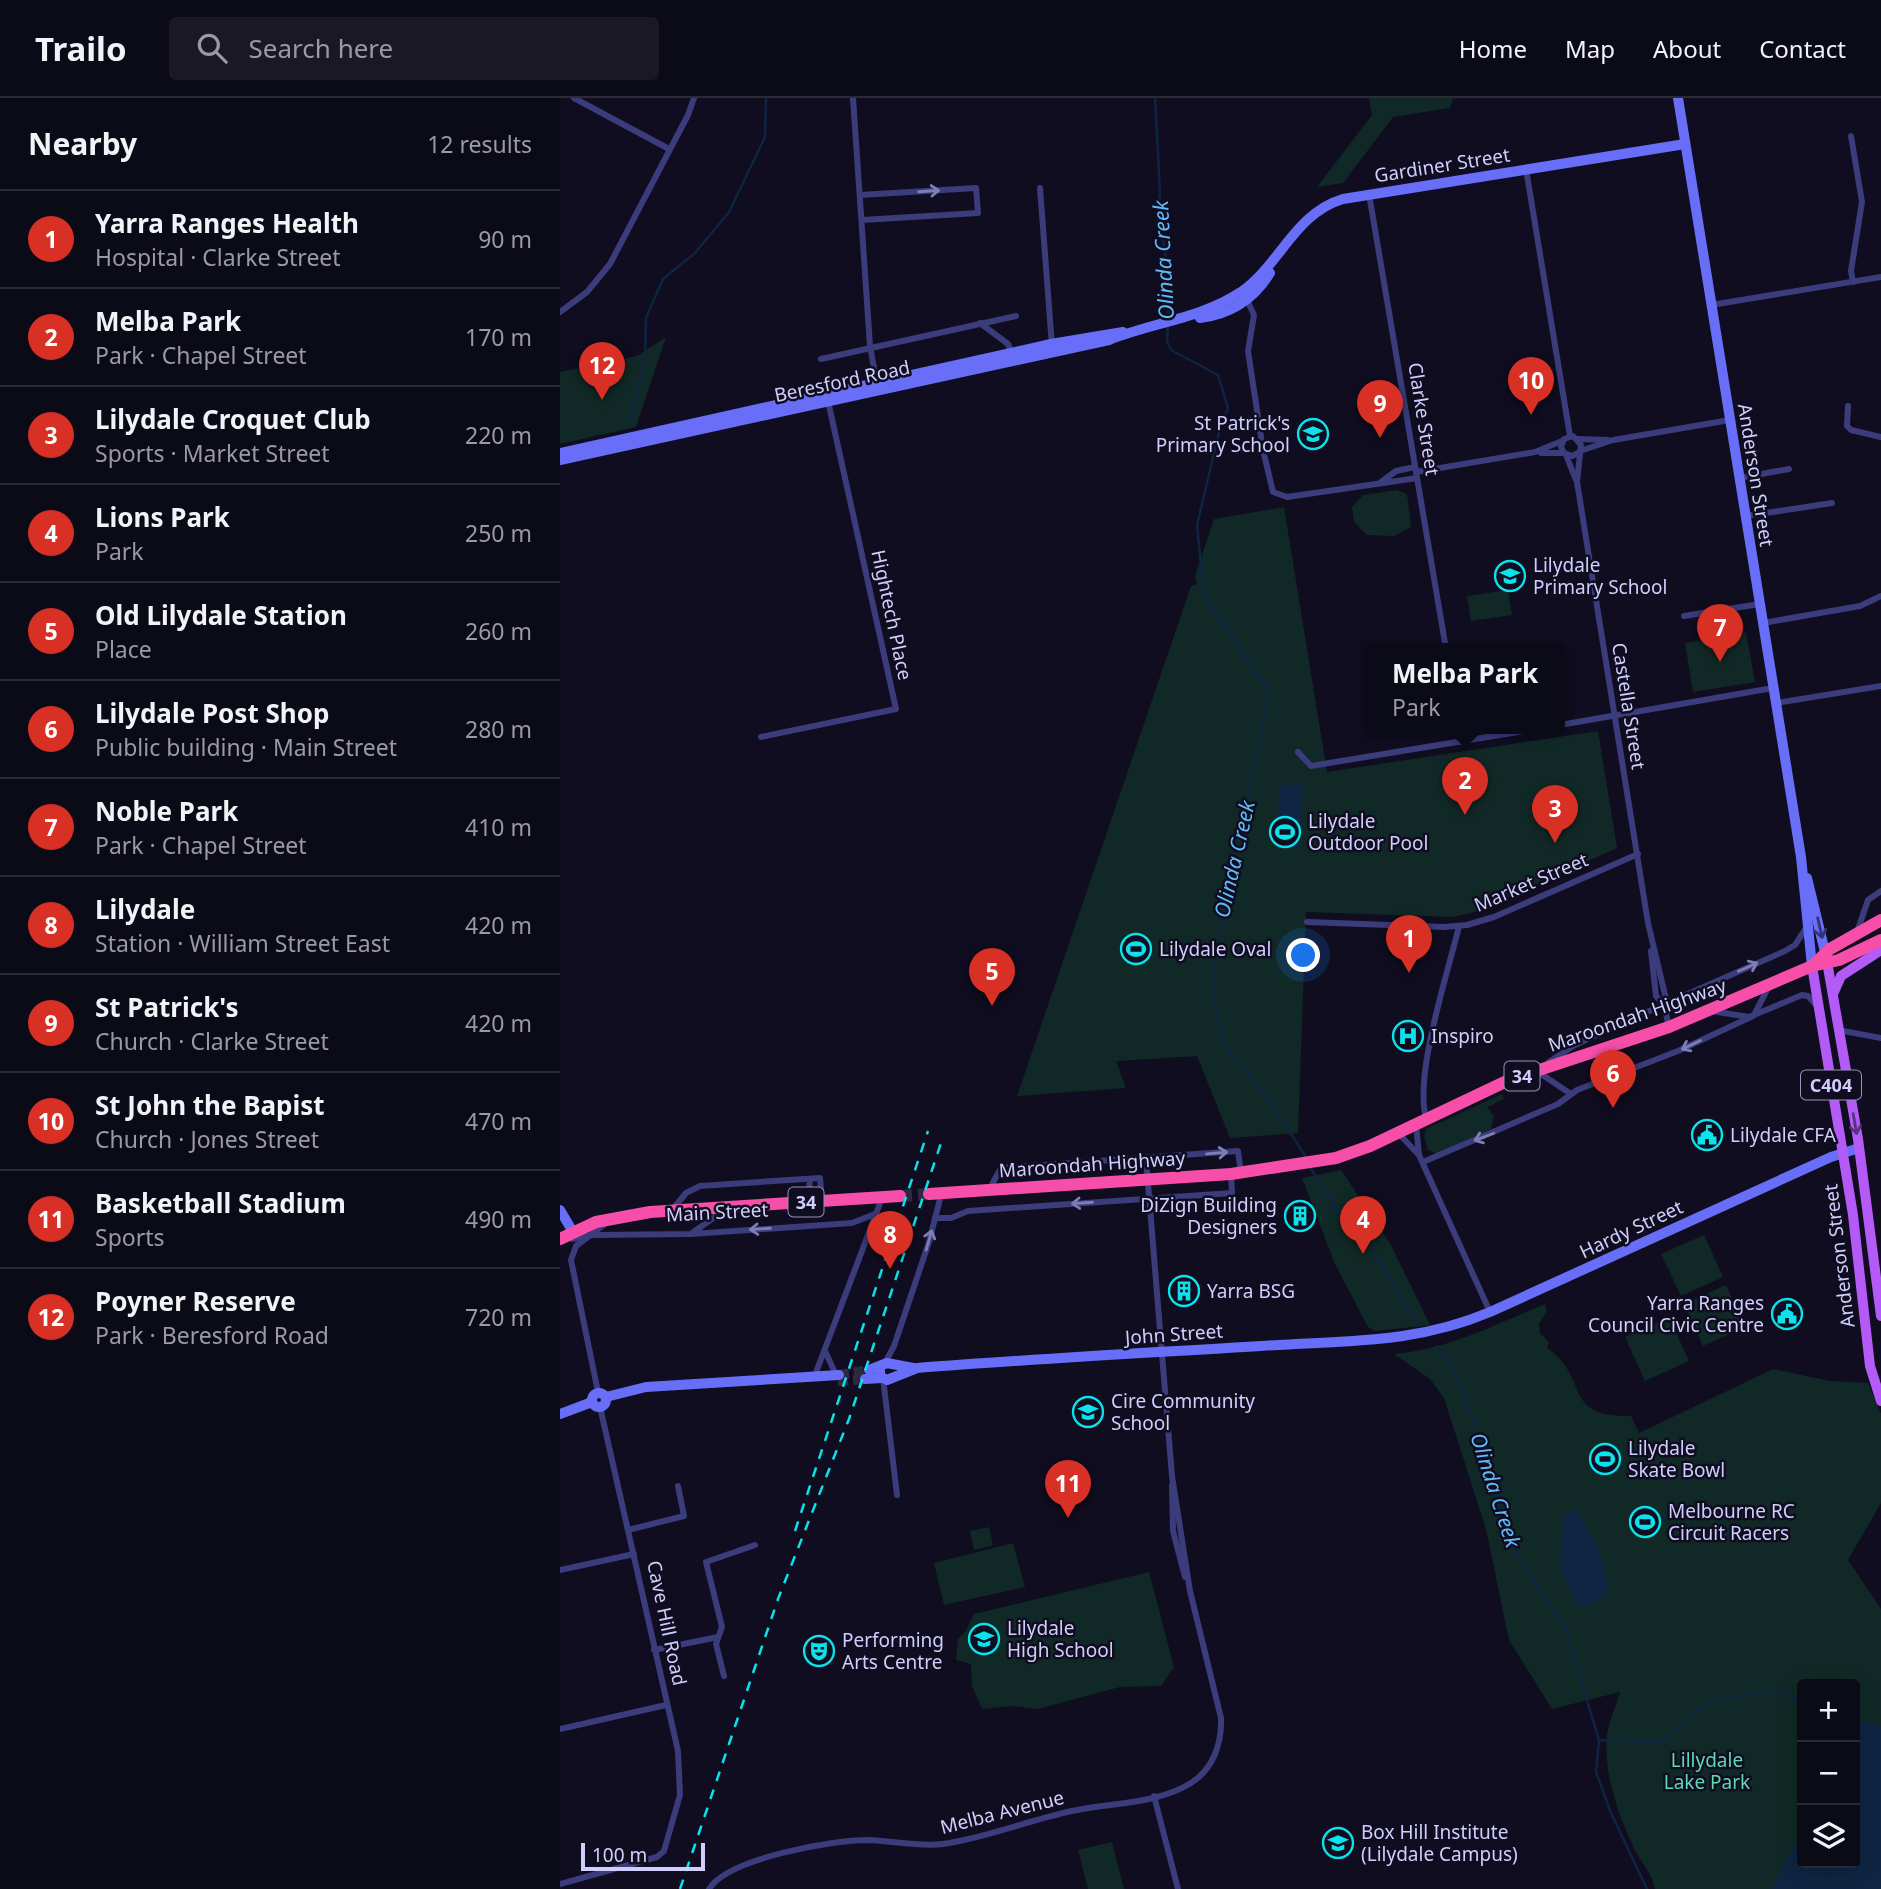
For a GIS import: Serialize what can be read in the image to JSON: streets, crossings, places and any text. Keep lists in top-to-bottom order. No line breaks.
{"streets":{"highway":["Maroondah Highway","34"],"main road":["Gardiner Street","Beresford Road","Anderson Street","C404","Hardy Street","John Street"],"street":["Clarke Street","Hightech Place","Castella Street","Market Street","Main Street","Cave Hill Road","Melba Avenue"]},"crossings":[["Gardiner Street","Beresford Road"],["Gardiner Street","Clarke Street"],["Gardiner Street","Anderson Street"],["Beresford Road","Hightech Place"],["Anderson Street","Maroondah Highway"],["Anderson Street","Hardy Street"],["Castella Street","Market Street"],["Castella Street","Maroondah Highway"],["34","Main Street"],["Hardy Street","John Street"],["John Street","Melba Avenue"]],"water":["Olinda Creek"],"parks":["Lillydale Lake Park"],"places":{"school or university":["St Patrick's Primary School","Lilydale Primary School","Cire Community School","Lilydale High School","Box Hill Institute (Lilydale Campus)"],"sports":["Lilydale Outdoor Pool","Lilydale Oval","Lilydale Skate Bowl","Melbourne RC Circuit Racers"],"hospital":["Inspiro"],"public building":["Lilydale CFA","Yarra Ranges Council Civic Centre"],"building":["DiZign Building Designers","Yarra BSG"],"theatre":["Performing Arts Centre"]},"scale_bar":"100 m","page":{"header":"Trailo","search":"Search here","nav":["Home","Map","About","Contact"],"heading":["Nearby","12 results"],"list":[{"mark":"1","name":"Yarra Ranges Health","note":"Hospital · Clarke Street","value":"90 m"},{"mark":"2","name":"Melba Park","note":"Park · Chapel Street","value":"170 m"},{"mark":"3","name":"Lilydale Croquet Club","note":"Sports · Market Street","value":"220 m"},{"mark":"4","name":"Lions Park","note":"Park","value":"250 m"},{"mark":"5","name":"Old Lilydale Station","note":"Place","value":"260 m"},{"mark":"6","name":"Lilydale Post Shop","note":"Public building · Main Street","value":"280 m"},{"mark":"7","name":"Noble Park","note":"Park · Chapel Street","value":"410 m"},{"mark":"8","name":"Lilydale","note":"Station · William Street East","value":"420 m"},{"mark":"9","name":"St Patrick's","note":"Church · Clarke Street","value":"420 m"},{"mark":"10","name":"St John the Bapist","note":"Church · Jones Street","value":"470 m"},{"mark":"11","name":"Basketball Stadium","note":"Sports","value":"490 m"},{"mark":"12","name":"Poyner Reserve","note":"Park · Beresford Road","value":"720 m"}],"pins":["12","10","9","7","2","3","1","5","6","4","8","11"],"popup":["Melba Park","Park"],"map_buttons":["+","−"],"scale":"100 m"}}
